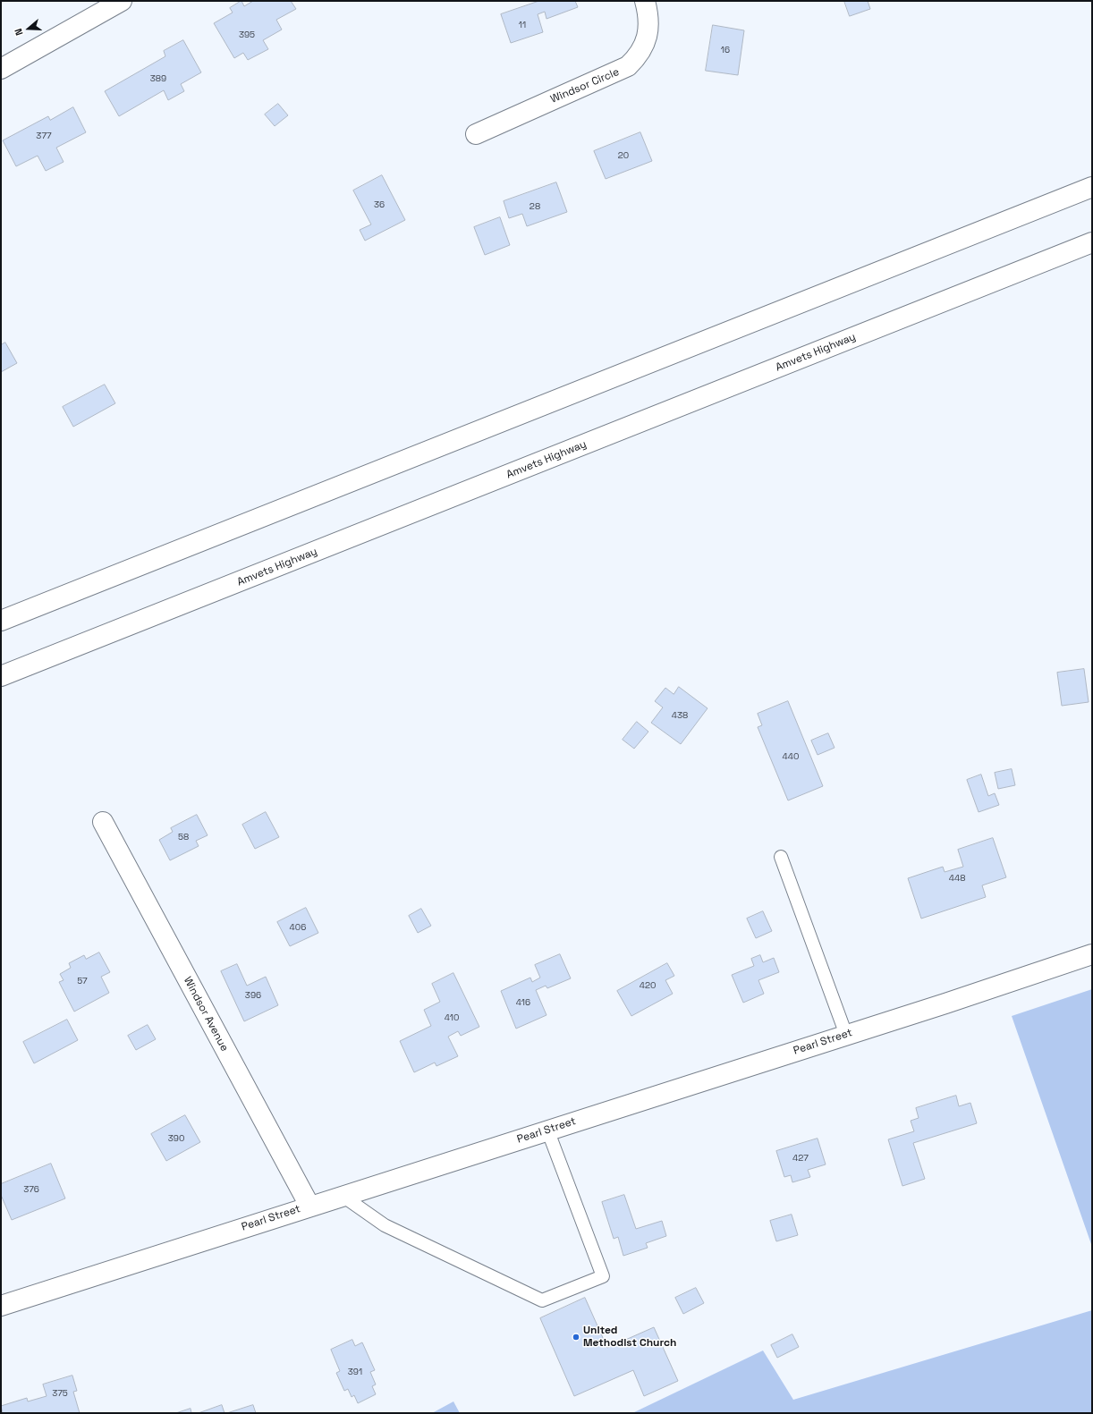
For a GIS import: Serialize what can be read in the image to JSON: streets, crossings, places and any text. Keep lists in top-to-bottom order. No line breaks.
{"streets":{"main road":["Windsor Circle","Amvets Highway","Windsor Avenue","Pearl Street"]},"crossings":[["Windsor Avenue","Pearl Street"]],"places":["United Methodist Church"],"house_numbers":["11","395","16","389","377","20","36","28","438","440","58","448","406","57","420","396","416","410","390","427","376","391","375"],"north":"left"}
